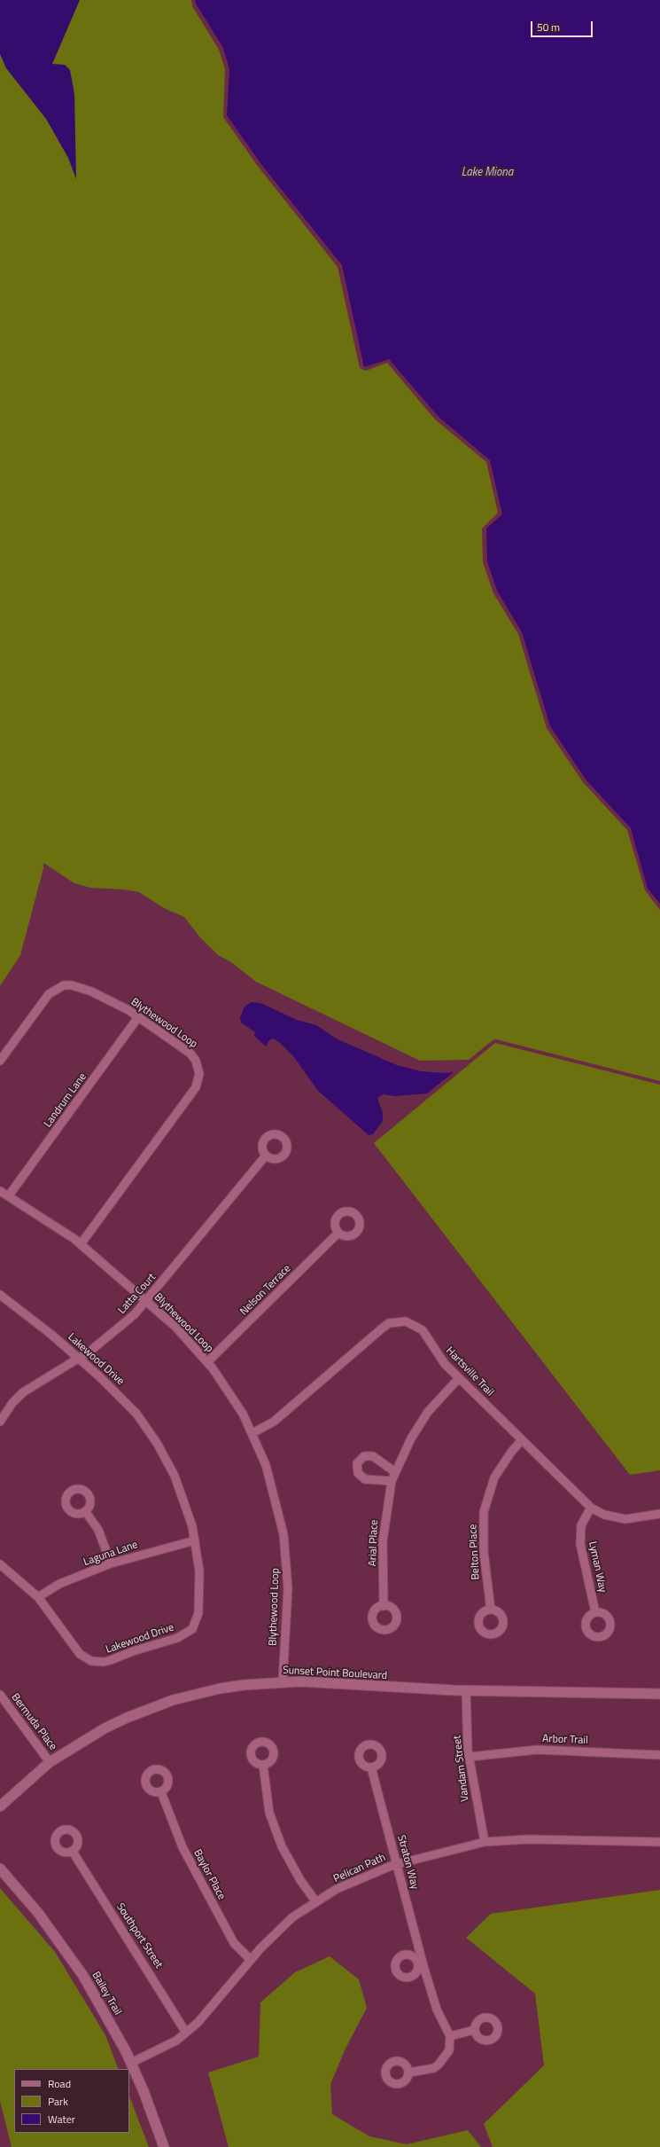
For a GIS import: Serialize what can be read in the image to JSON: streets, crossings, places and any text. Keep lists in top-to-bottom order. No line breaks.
{"streets":{"street":["Blythewood Loop","Landrum Lane","Nelson Terrace","Latta Court","Lakewood Drive","Hartsville Trail","Arial Place","Belton Place","Laguna Lane","Lyman Way","Sunset Point Boulevard","Bermuda Place","Arbor Trail","Vandam Street","Straton Way","Pelican Path","Baylor Place","Southport Street","Bailey Trail"]},"crossings":[["Blythewood Loop","Landrum Lane"],["Blythewood Loop","Nelson Terrace"],["Blythewood Loop","Latta Court"],["Blythewood Loop","Hartsville Trail"],["Blythewood Loop","Sunset Point Boulevard"],["Latta Court","Lakewood Drive"],["Lakewood Drive","Laguna Lane"],["Hartsville Trail","Arial Place"],["Hartsville Trail","Belton Place"],["Hartsville Trail","Lyman Way"],["Sunset Point Boulevard","Bermuda Place"],["Sunset Point Boulevard","Vandam Street"],["Arbor Trail","Vandam Street"],["Vandam Street","Pelican Path"],["Straton Way","Pelican Path"],["Pelican Path","Baylor Place"],["Pelican Path","Southport Street"],["Pelican Path","Bailey Trail"]],"water":["Lake Miona"],"legend":["Road","Park","Water"],"scale_bar":"50 m"}
